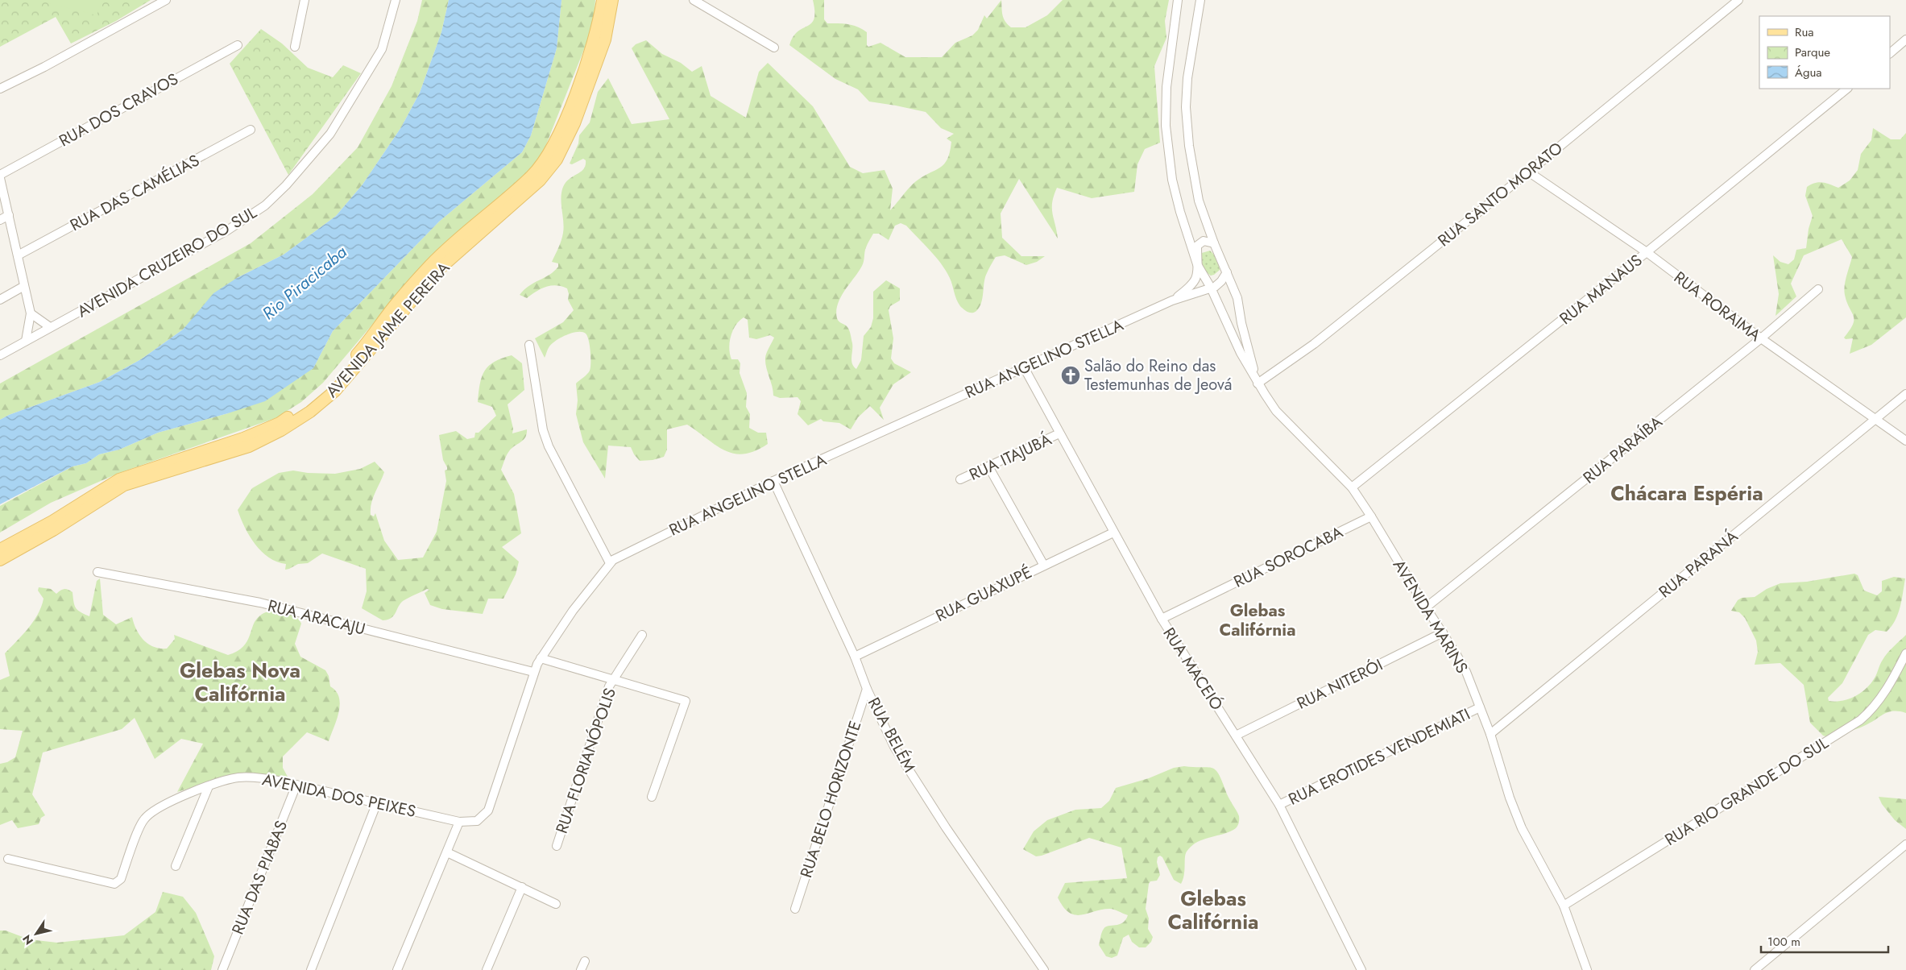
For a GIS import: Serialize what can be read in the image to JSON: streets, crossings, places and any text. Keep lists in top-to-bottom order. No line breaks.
{"streets":{"main road":["AVENIDA JAIME PEREIRA"],"street":["RUA DOS CRAVOS","RUA DAS CAMÉLIAS","RUA SANTO MORATO","AVENIDA CRUZEIRO DO SUL","RUA MANAUS","RUA RORAIMA","RUA ANGELINO STELLA","RUA PARAÍBA","RUA ITAJUBÁ","RUA SOROCABA","RUA PARANÁ","RUA GUAXUPÉ","AVENIDA MARINS","RUA ARACAJU","RUA MACEIÓ","RUA NITERÓI","RUA BELÉM","RUA EROTIDES VENDEMIATI","RUA FLORIANÓPOLIS","RUA RIO GRANDE DO SUL","AVENIDA DOS PEIXES","RUA BELO HORIZONTE","RUA DAS PIABAS"]},"crossings":[["RUA SANTO MORATO","RUA RORAIMA"],["RUA SANTO MORATO","AVENIDA MARINS"],["RUA MANAUS","RUA RORAIMA"],["RUA MANAUS","AVENIDA MARINS"],["RUA RORAIMA","RUA PARAÍBA"],["RUA RORAIMA","RUA PARANÁ"],["RUA ANGELINO STELLA","RUA ARACAJU"],["RUA ANGELINO STELLA","RUA MACEIÓ"],["RUA ANGELINO STELLA","RUA BELÉM"],["RUA ANGELINO STELLA","AVENIDA DOS PEIXES"],["RUA PARAÍBA","AVENIDA MARINS"],["RUA ITAJUBÁ","RUA MACEIÓ"],["RUA SOROCABA","AVENIDA MARINS"],["RUA SOROCABA","RUA MACEIÓ"],["RUA PARANÁ","AVENIDA MARINS"],["RUA GUAXUPÉ","RUA MACEIÓ"],["RUA GUAXUPÉ","RUA BELÉM"],["AVENIDA MARINS","RUA NITERÓI"],["AVENIDA MARINS","RUA EROTIDES VENDEMIATI"],["AVENIDA MARINS","RUA RIO GRANDE DO SUL"],["RUA MACEIÓ","RUA NITERÓI"],["RUA MACEIÓ","RUA EROTIDES VENDEMIATI"],["RUA BELÉM","RUA BELO HORIZONTE"],["AVENIDA DOS PEIXES","RUA DAS PIABAS"]],"districts":["Chácara Espéria","Glebas Califórnia","Glebas Nova Califórnia","Glebas Califórnia"],"water":["Rio Piracicaba"],"places":{"church":["Salão do Reino das Testemunhas de Jeová"]},"legend":["Rua","Parque","Água"],"scale_bar":"100 m","north":"bottom left"}
